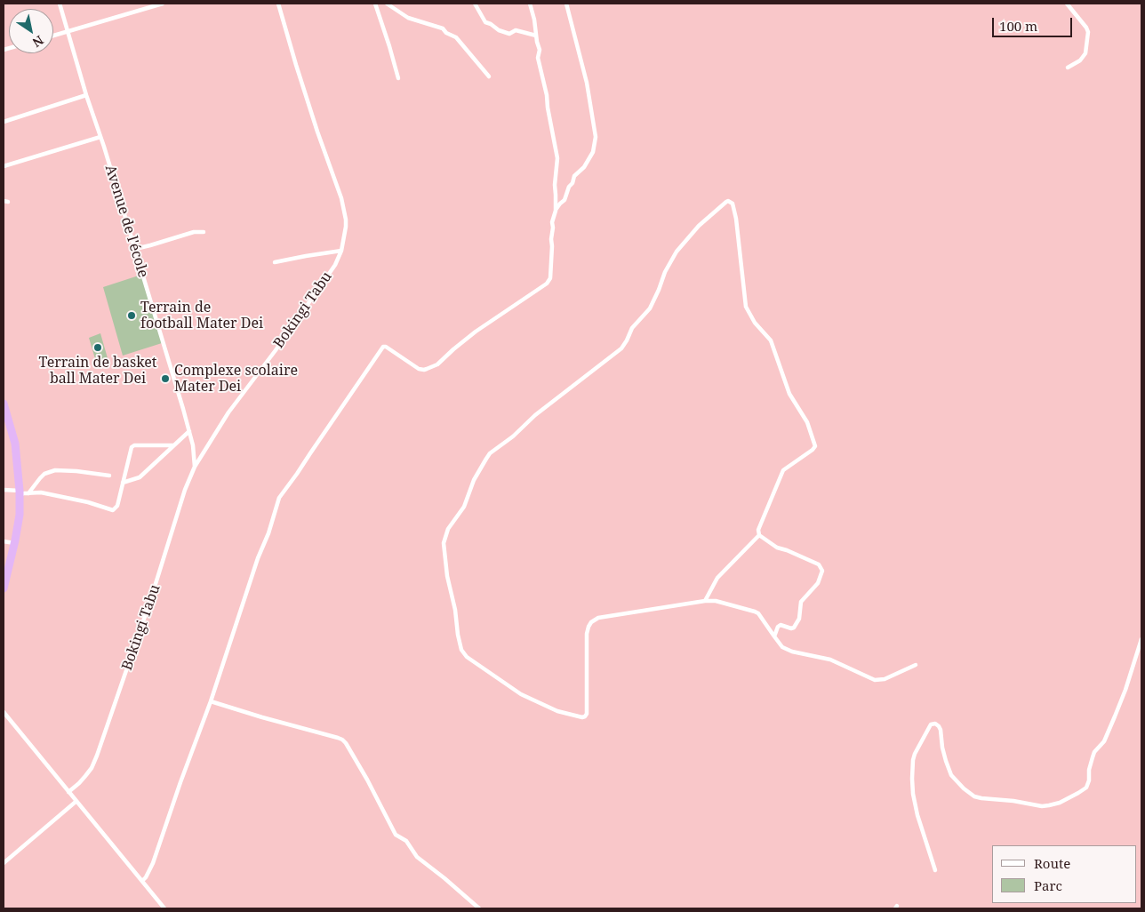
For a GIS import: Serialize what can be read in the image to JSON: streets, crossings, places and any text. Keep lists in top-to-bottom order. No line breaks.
{"streets":{"street":["Avenue de l'école","Bokingi Tabu"]},"crossings":[["Avenue de l'école","Bokingi Tabu"]],"places":["Terrain de football Mater Dei","Terrain de basket ball Mater Dei","Complexe scolaire Mater Dei"],"legend":["Route","Parc"],"scale_bar":"100 m","north":"bottom right"}
